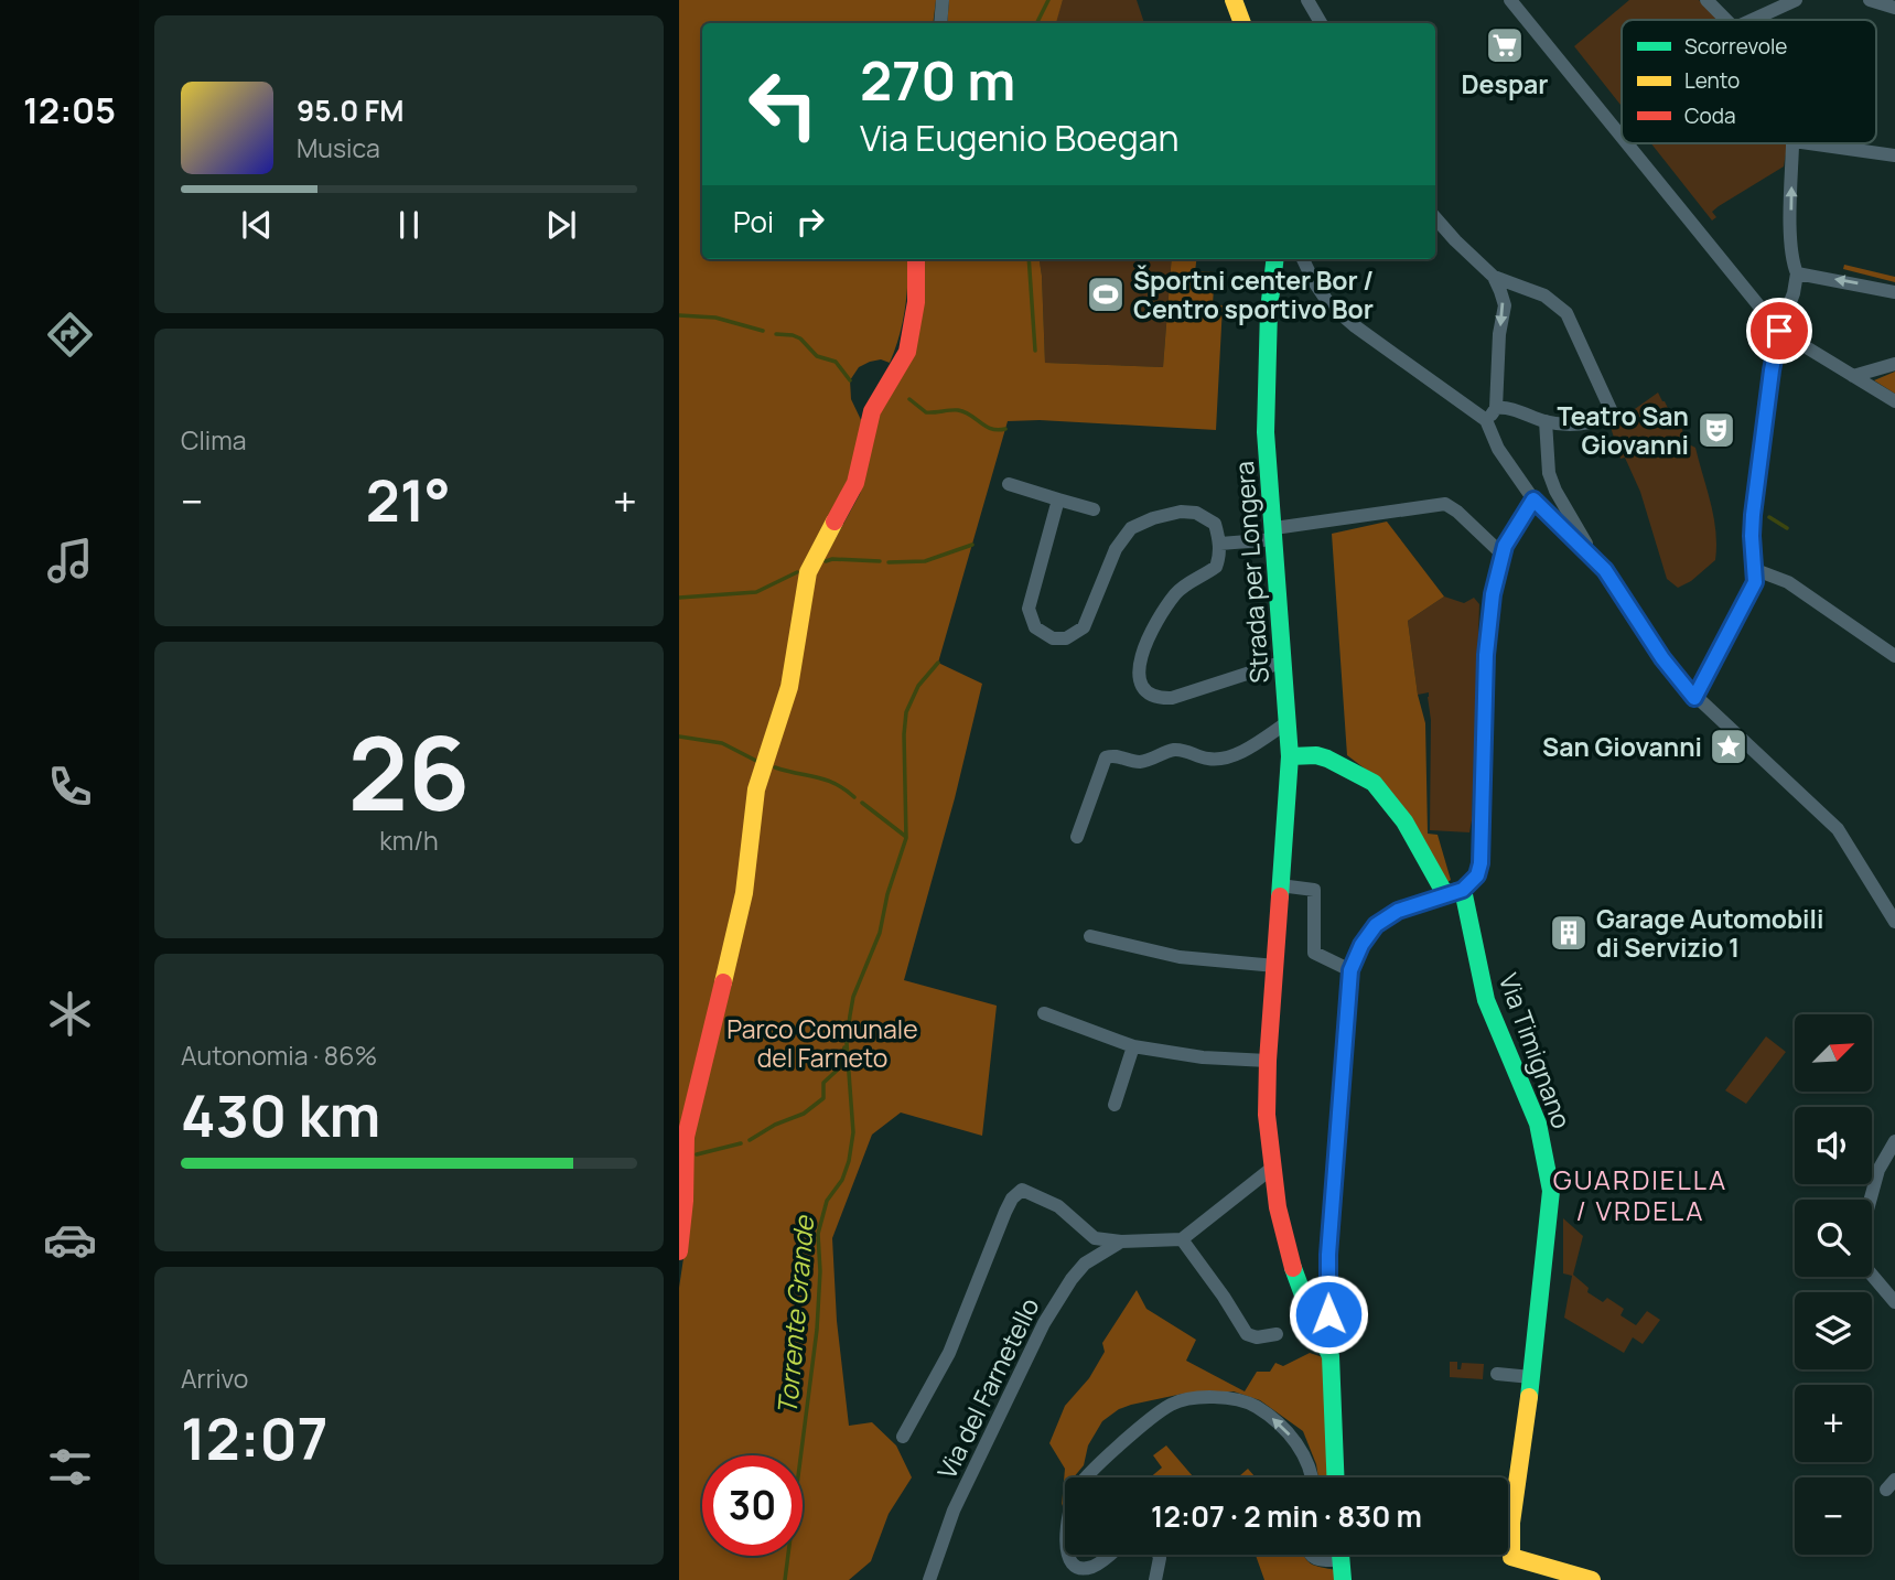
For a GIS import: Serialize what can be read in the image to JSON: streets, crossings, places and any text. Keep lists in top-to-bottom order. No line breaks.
{"streets":{"street":["Strada per Longera","Via Timignano","Via del Farnetello"]},"crossings":[["Strada per Longera","Via Timignano"]],"districts":["GUARDIELLA / VRDELA"],"water":["Torrente Grande"],"parks":["Parco Comunale del Farneto"],"places":{"supermarket":["Despar"],"sports":["Športni center Bor / Centro sportivo Bor"],"theatre":["Teatro San Giovanni"],"place":["San Giovanni"],"building":["Garage Automobili di Servizio 1"]},"legend":["Scorrevole","Lento","Coda"],"north":"top right","page":{"tabs":"12:05","turn":["270 m","Via Eugenio Boegan"],"song":["95.0 FM","Musica"],"then":"Poi","tile":["Clima",["26","km/h"],["Autonomia · 86%","430 km"],["Arrivo","12:07"]],"heat":["−","21°","+"],"map_buttons":["+","−"],"limit":"30","trip":"12:07 · 2 min · 830 m"}}
